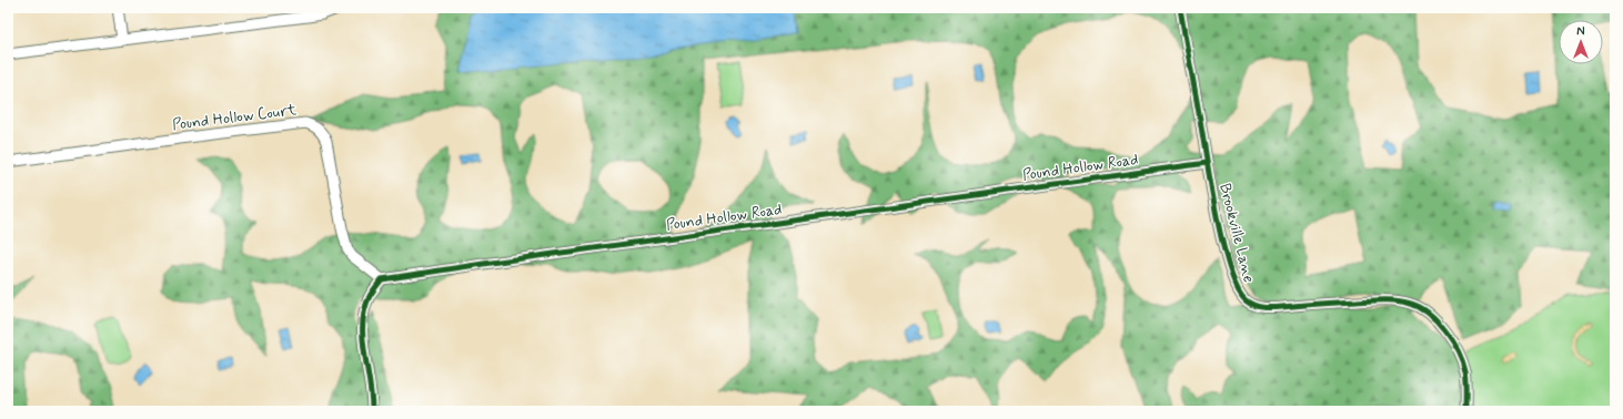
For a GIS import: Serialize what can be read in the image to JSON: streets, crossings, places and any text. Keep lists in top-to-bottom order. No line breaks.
{"streets":{"street":["Pound Hollow Court","Pound Hollow Road","Brookville Lane"]},"crossings":[["Pound Hollow Court","Pound Hollow Road"],["Pound Hollow Road","Brookville Lane"]],"north":"top"}
